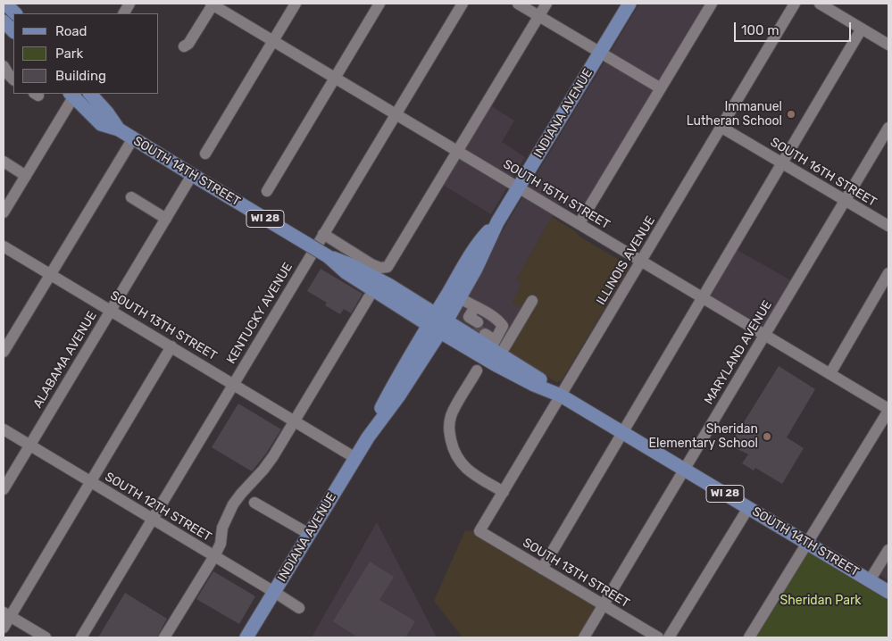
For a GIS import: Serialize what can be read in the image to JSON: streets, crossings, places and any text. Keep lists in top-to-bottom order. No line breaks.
{"streets":{"main road":["INDIANA AVENUE","SOUTH 14TH STREET","WI 28"],"street":["SOUTH 16TH STREET","SOUTH 15TH STREET","ILLINOIS AVENUE","KENTUCKY AVENUE","SOUTH 13TH STREET","MARYLAND AVENUE","ALABAMA AVENUE","SOUTH 12TH STREET"]},"crossings":[["INDIANA AVENUE","SOUTH 14TH STREET"],["INDIANA AVENUE","SOUTH 15TH STREET"],["INDIANA AVENUE","SOUTH 13TH STREET"],["INDIANA AVENUE","SOUTH 12TH STREET"],["SOUTH 14TH STREET","WI 28"],["SOUTH 14TH STREET","ILLINOIS AVENUE"],["SOUTH 14TH STREET","MARYLAND AVENUE"],["SOUTH 14TH STREET","ALABAMA AVENUE"],["SOUTH 16TH STREET","ILLINOIS AVENUE"],["SOUTH 16TH STREET","MARYLAND AVENUE"],["SOUTH 15TH STREET","ILLINOIS AVENUE"],["SOUTH 15TH STREET","KENTUCKY AVENUE"],["SOUTH 15TH STREET","MARYLAND AVENUE"],["ILLINOIS AVENUE","SOUTH 13TH STREET"],["KENTUCKY AVENUE","SOUTH 13TH STREET"],["KENTUCKY AVENUE","SOUTH 12TH STREET"],["SOUTH 13TH STREET","MARYLAND AVENUE"],["SOUTH 13TH STREET","ALABAMA AVENUE"],["ALABAMA AVENUE","SOUTH 12TH STREET"]],"parks":["Sheridan Park"],"places":["Immanuel Lutheran School","Sheridan Elementary School"],"legend":["Road","Park","Building"],"scale_bar":"100 m"}
